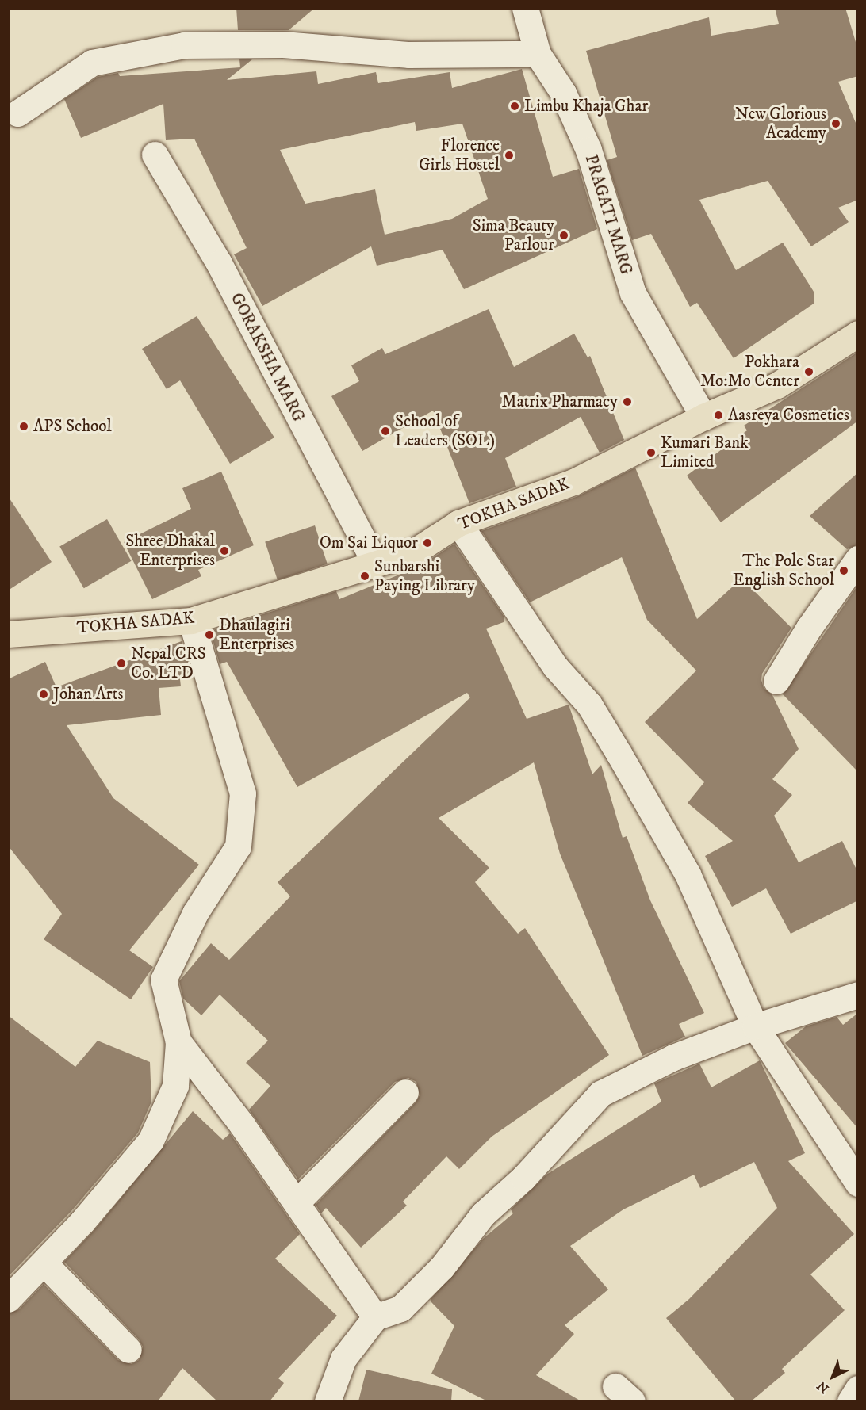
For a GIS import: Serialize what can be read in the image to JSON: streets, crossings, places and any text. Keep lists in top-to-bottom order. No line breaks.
{"streets":{"main road":["TOKHA SADAK"],"street":["PRAGATI MARG","GORAKSHA MARG"]},"crossings":[["PRAGATI MARG","TOKHA SADAK"],["GORAKSHA MARG","TOKHA SADAK"]],"places":["Limbu Khaja Ghar","New Glorious Academy","Florence Girls Hostel","Sima Beauty Parlour","Pokhara Mo:Mo Center","Matrix Pharmacy","Aasreya Cosmetics","APS School","School of Leaders (SOL)","Kumari Bank Limited","Om Sai Liquor","Shree Dhakal Enterprises","The Pole Star English School","Sunbarshi Paying Library","Dhaulagiri Enterprises","Nepal CRS Co. LTD","Johan Arts"],"north":"bottom left"}
